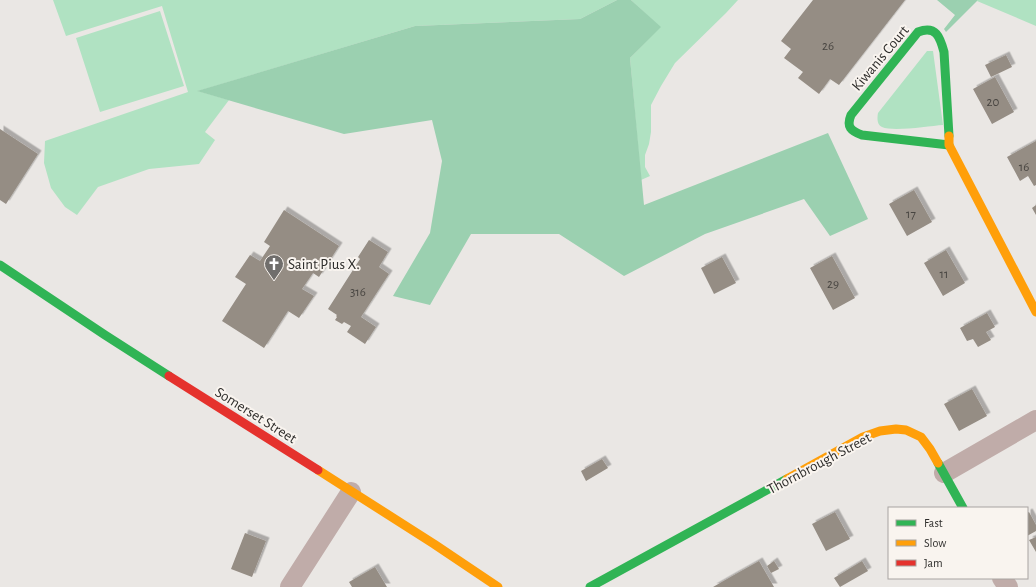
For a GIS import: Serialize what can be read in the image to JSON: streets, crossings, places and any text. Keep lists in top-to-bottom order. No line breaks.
{"streets":{"street":["Kiwanis Court","Somerset Street","Thornbrough Street"]},"places":{"church":["Saint Pius X."]},"house_numbers":["26","20","16","17","11","29","316"],"legend":["Fast","Slow","Jam"]}
